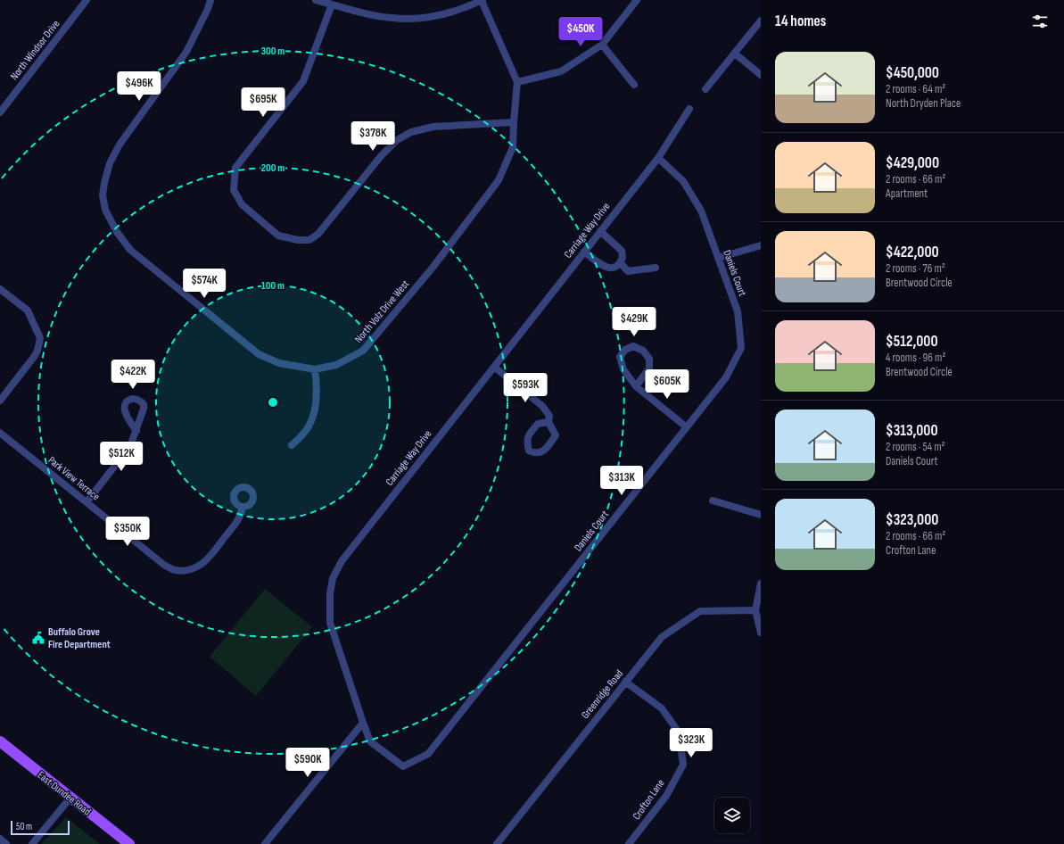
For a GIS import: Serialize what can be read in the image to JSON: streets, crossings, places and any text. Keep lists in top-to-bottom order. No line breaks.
{"streets":{"main road":["East Dundee Road"],"street":["North Windsor Drive","Carriage Way Drive","Daniels Court","North Volz Drive West","Park View Terrace","Greenridge Road","Crofton Lane"]},"crossings":[["Carriage Way Drive","Daniels Court"],["Greenridge Road","Crofton Lane"]],"places":{"public building":["Buffalo Grove Fire Department"]},"scale_bar":"50 m","page":{"heading":"14 homes","price":["$450K","$496K","$695K","$378K","$574K","$429K","$422K","$605K","$593K","$512K","$313K","$350K","$323K","$590K"],"list":[{"name":"$450,000","note":"2 rooms · 64 m² · North Dryden Place"},{"name":"$429,000","note":"2 rooms · 66 m² · Apartment"},{"name":"$422,000","note":"2 rooms · 76 m² · Brentwood Circle"},{"name":"$512,000","note":"4 rooms · 96 m² · Brentwood Circle"},{"name":"$313,000","note":"2 rooms · 54 m² · Daniels Court"},{"name":"$323,000","note":"2 rooms · 66 m² · Crofton Lane"}],"scale":"50 m"},"rings":["300 m","200 m","100 m"]}
